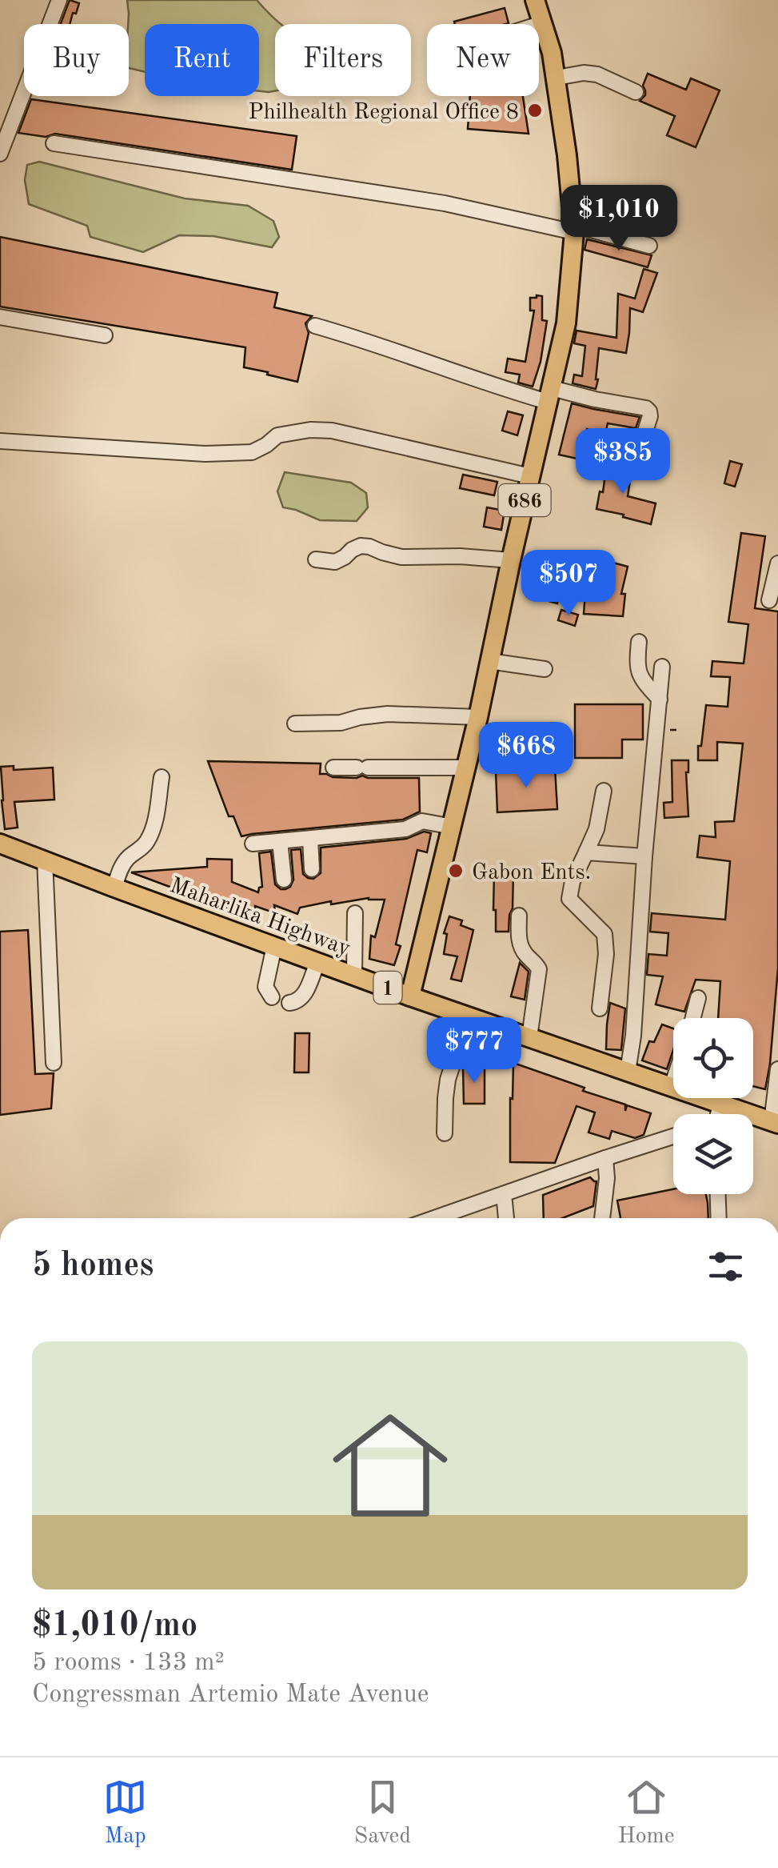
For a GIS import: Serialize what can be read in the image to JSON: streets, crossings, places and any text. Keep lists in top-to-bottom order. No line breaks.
{"streets":{"main road":["686","Maharlika Highway","1"]},"crossings":[["686","Maharlika Highway"]],"places":["Philhealth Regional Office 8","Gabon Ents."],"page":{"chip":["Buy","Rent","Filters","New"],"price":["$1,010","$385","$507","$668","$777"],"heading":"5 homes","list":[{"name":"$1,010/mo","note":"5 rooms · 133 m² · Congressman Artemio Mate Avenue"}],"tabs":["Map","Saved","Home"]}}
